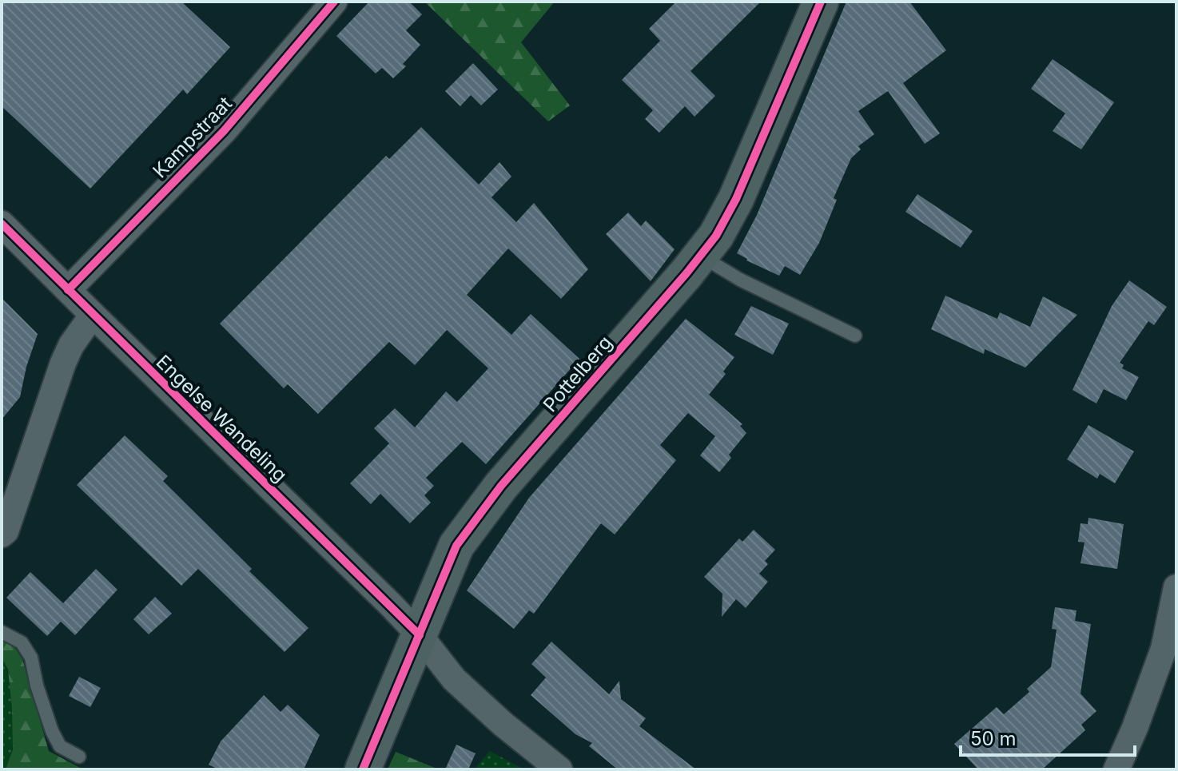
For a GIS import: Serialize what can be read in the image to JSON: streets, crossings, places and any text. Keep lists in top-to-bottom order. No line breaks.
{"streets":{"main road":["Pottelberg"],"street":["Kampstraat","Engelse Wandeling"]},"crossings":[["Kampstraat","Engelse Wandeling"],["Pottelberg","Engelse Wandeling"]],"scale_bar":"50 m"}
